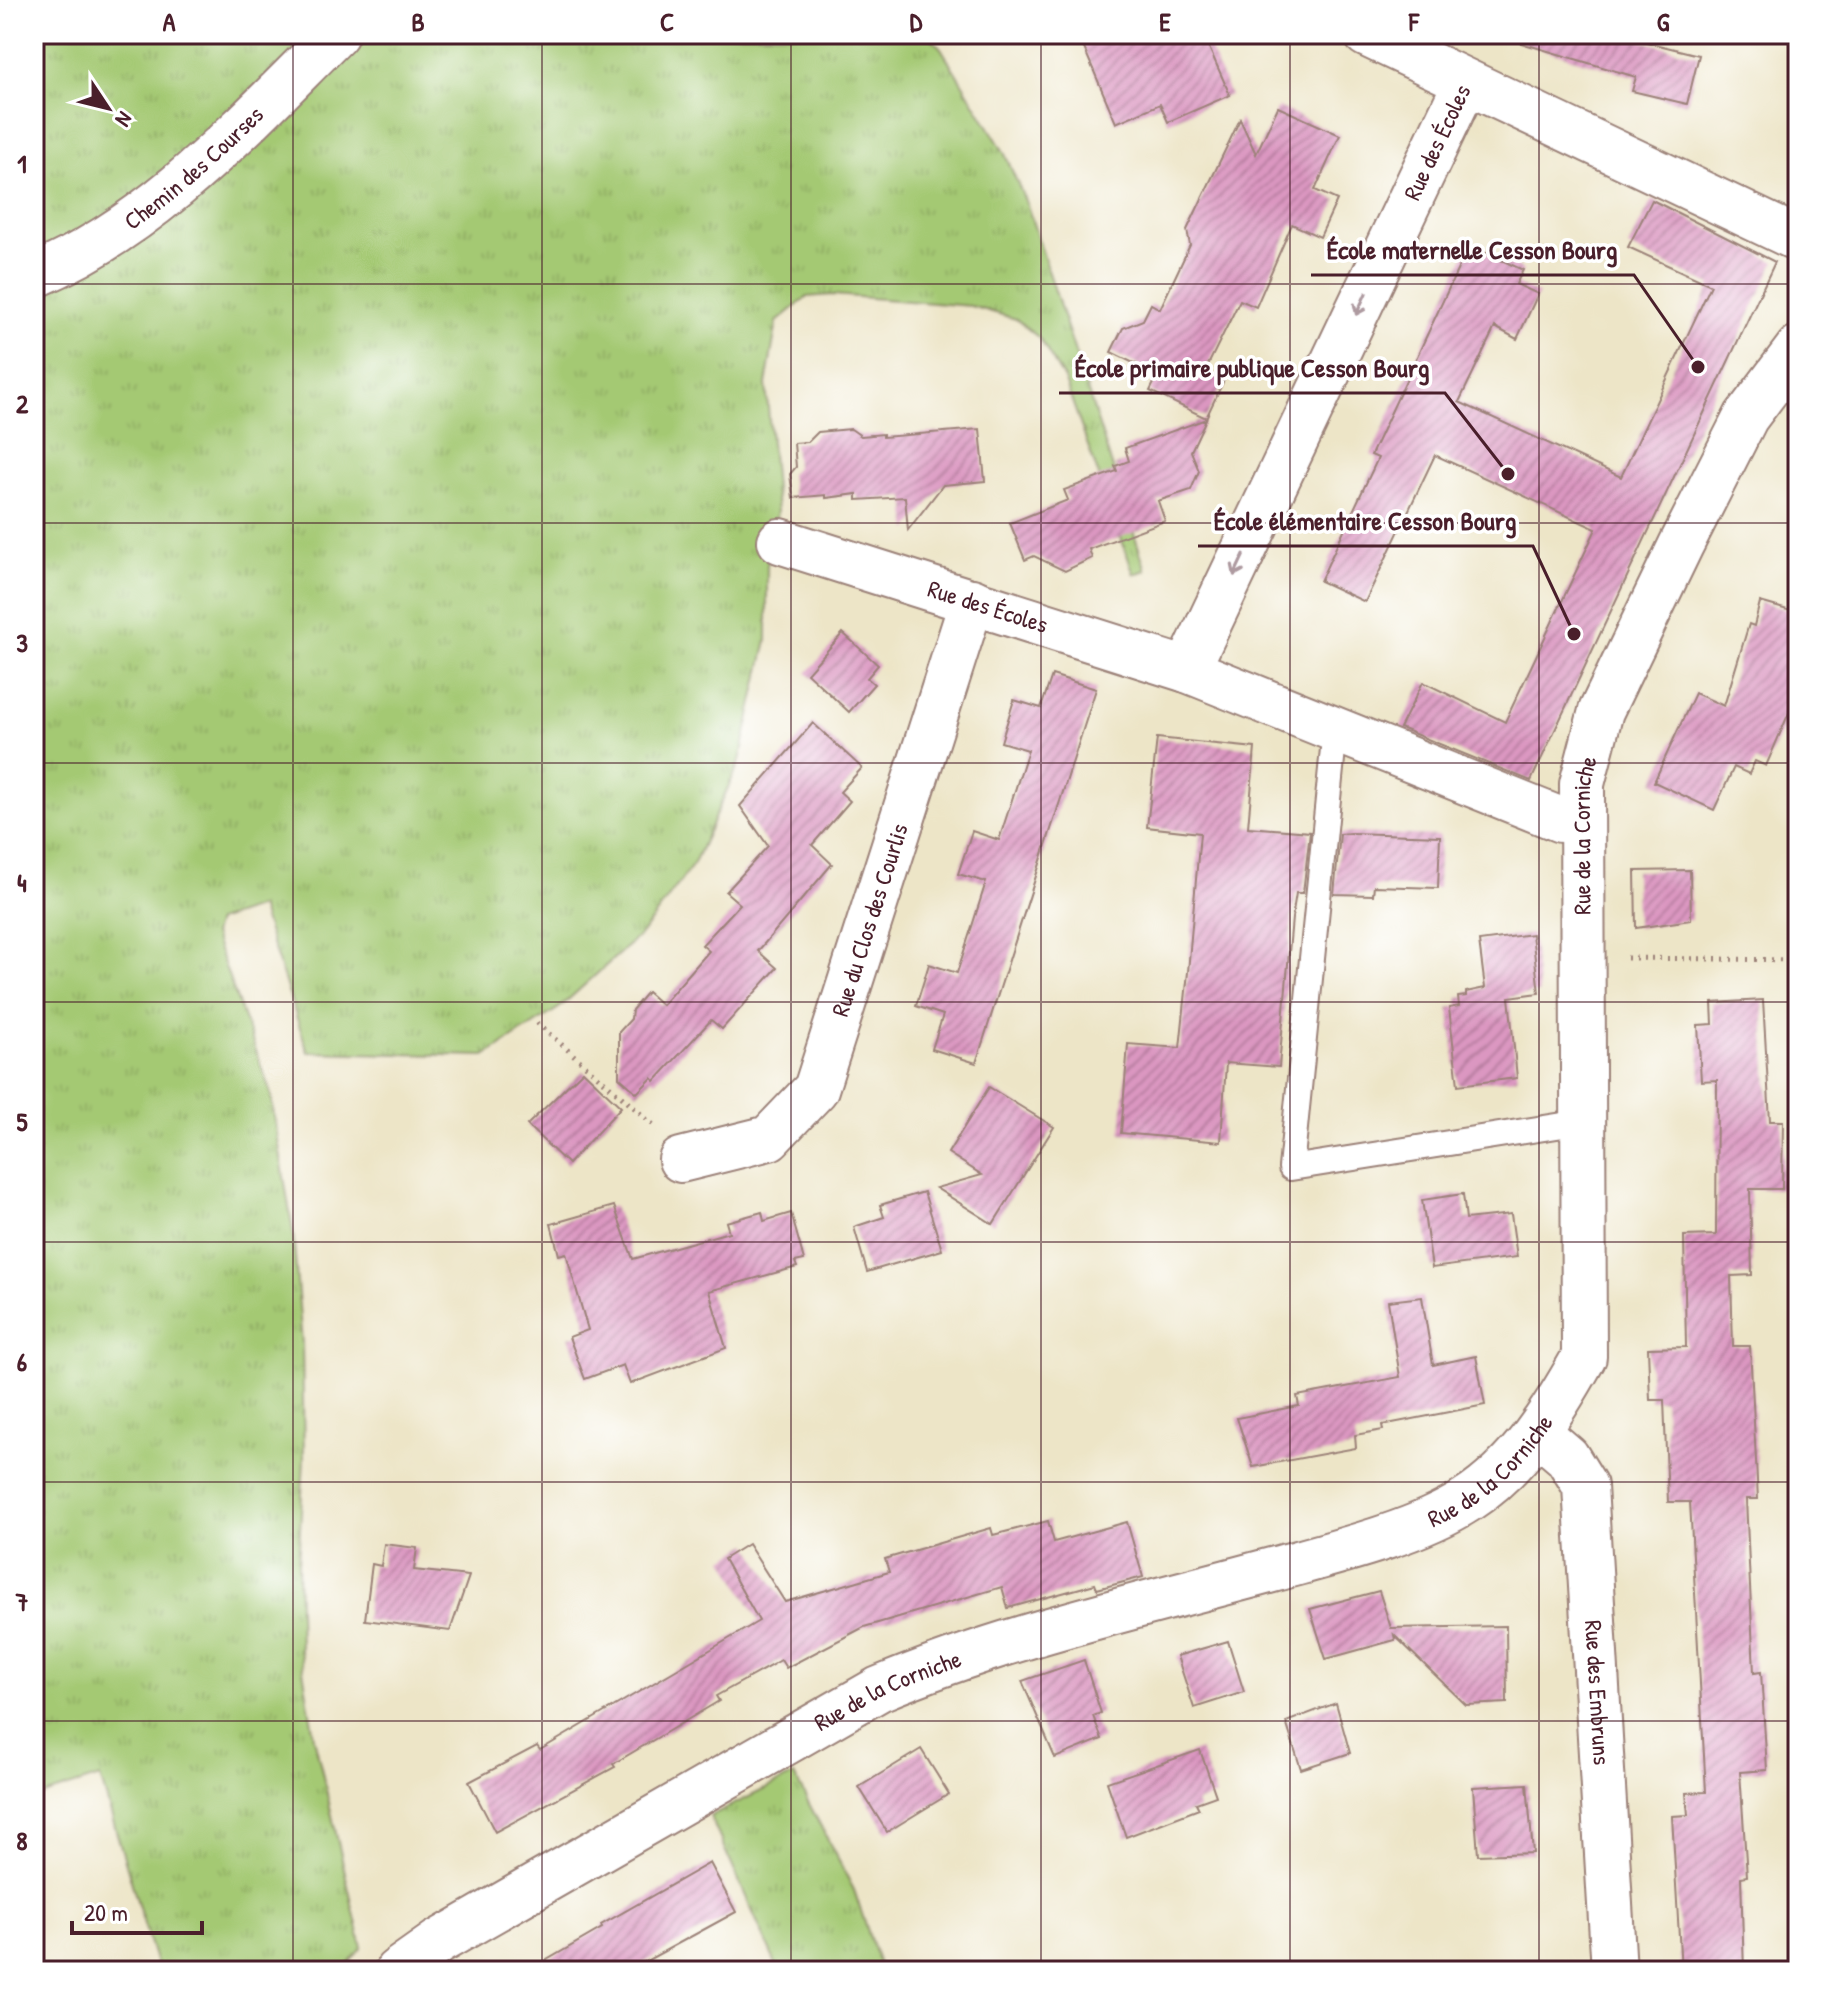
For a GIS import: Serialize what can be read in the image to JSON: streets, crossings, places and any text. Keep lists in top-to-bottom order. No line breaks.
{"streets":{"street":["Rue des Écoles","Chemin des Courses","Rue de la Corniche","Rue du Clos des Courlis","Rue des Embruns"]},"crossings":[["Rue des Écoles","Rue du Clos des Courlis"],["Rue de la Corniche","Rue des Embruns"]],"one_way":["Rue des Écoles"],"places":["École maternelle Cesson Bourg","École primaire publique Cesson Bourg","École élémentaire Cesson Bourg"],"scale_bar":"20 m","north":"bottom right","grid":{"columns":["A","B","C","D","E","F","G"],"rows":["1","2","3","4","5","6","7","8"]}}
